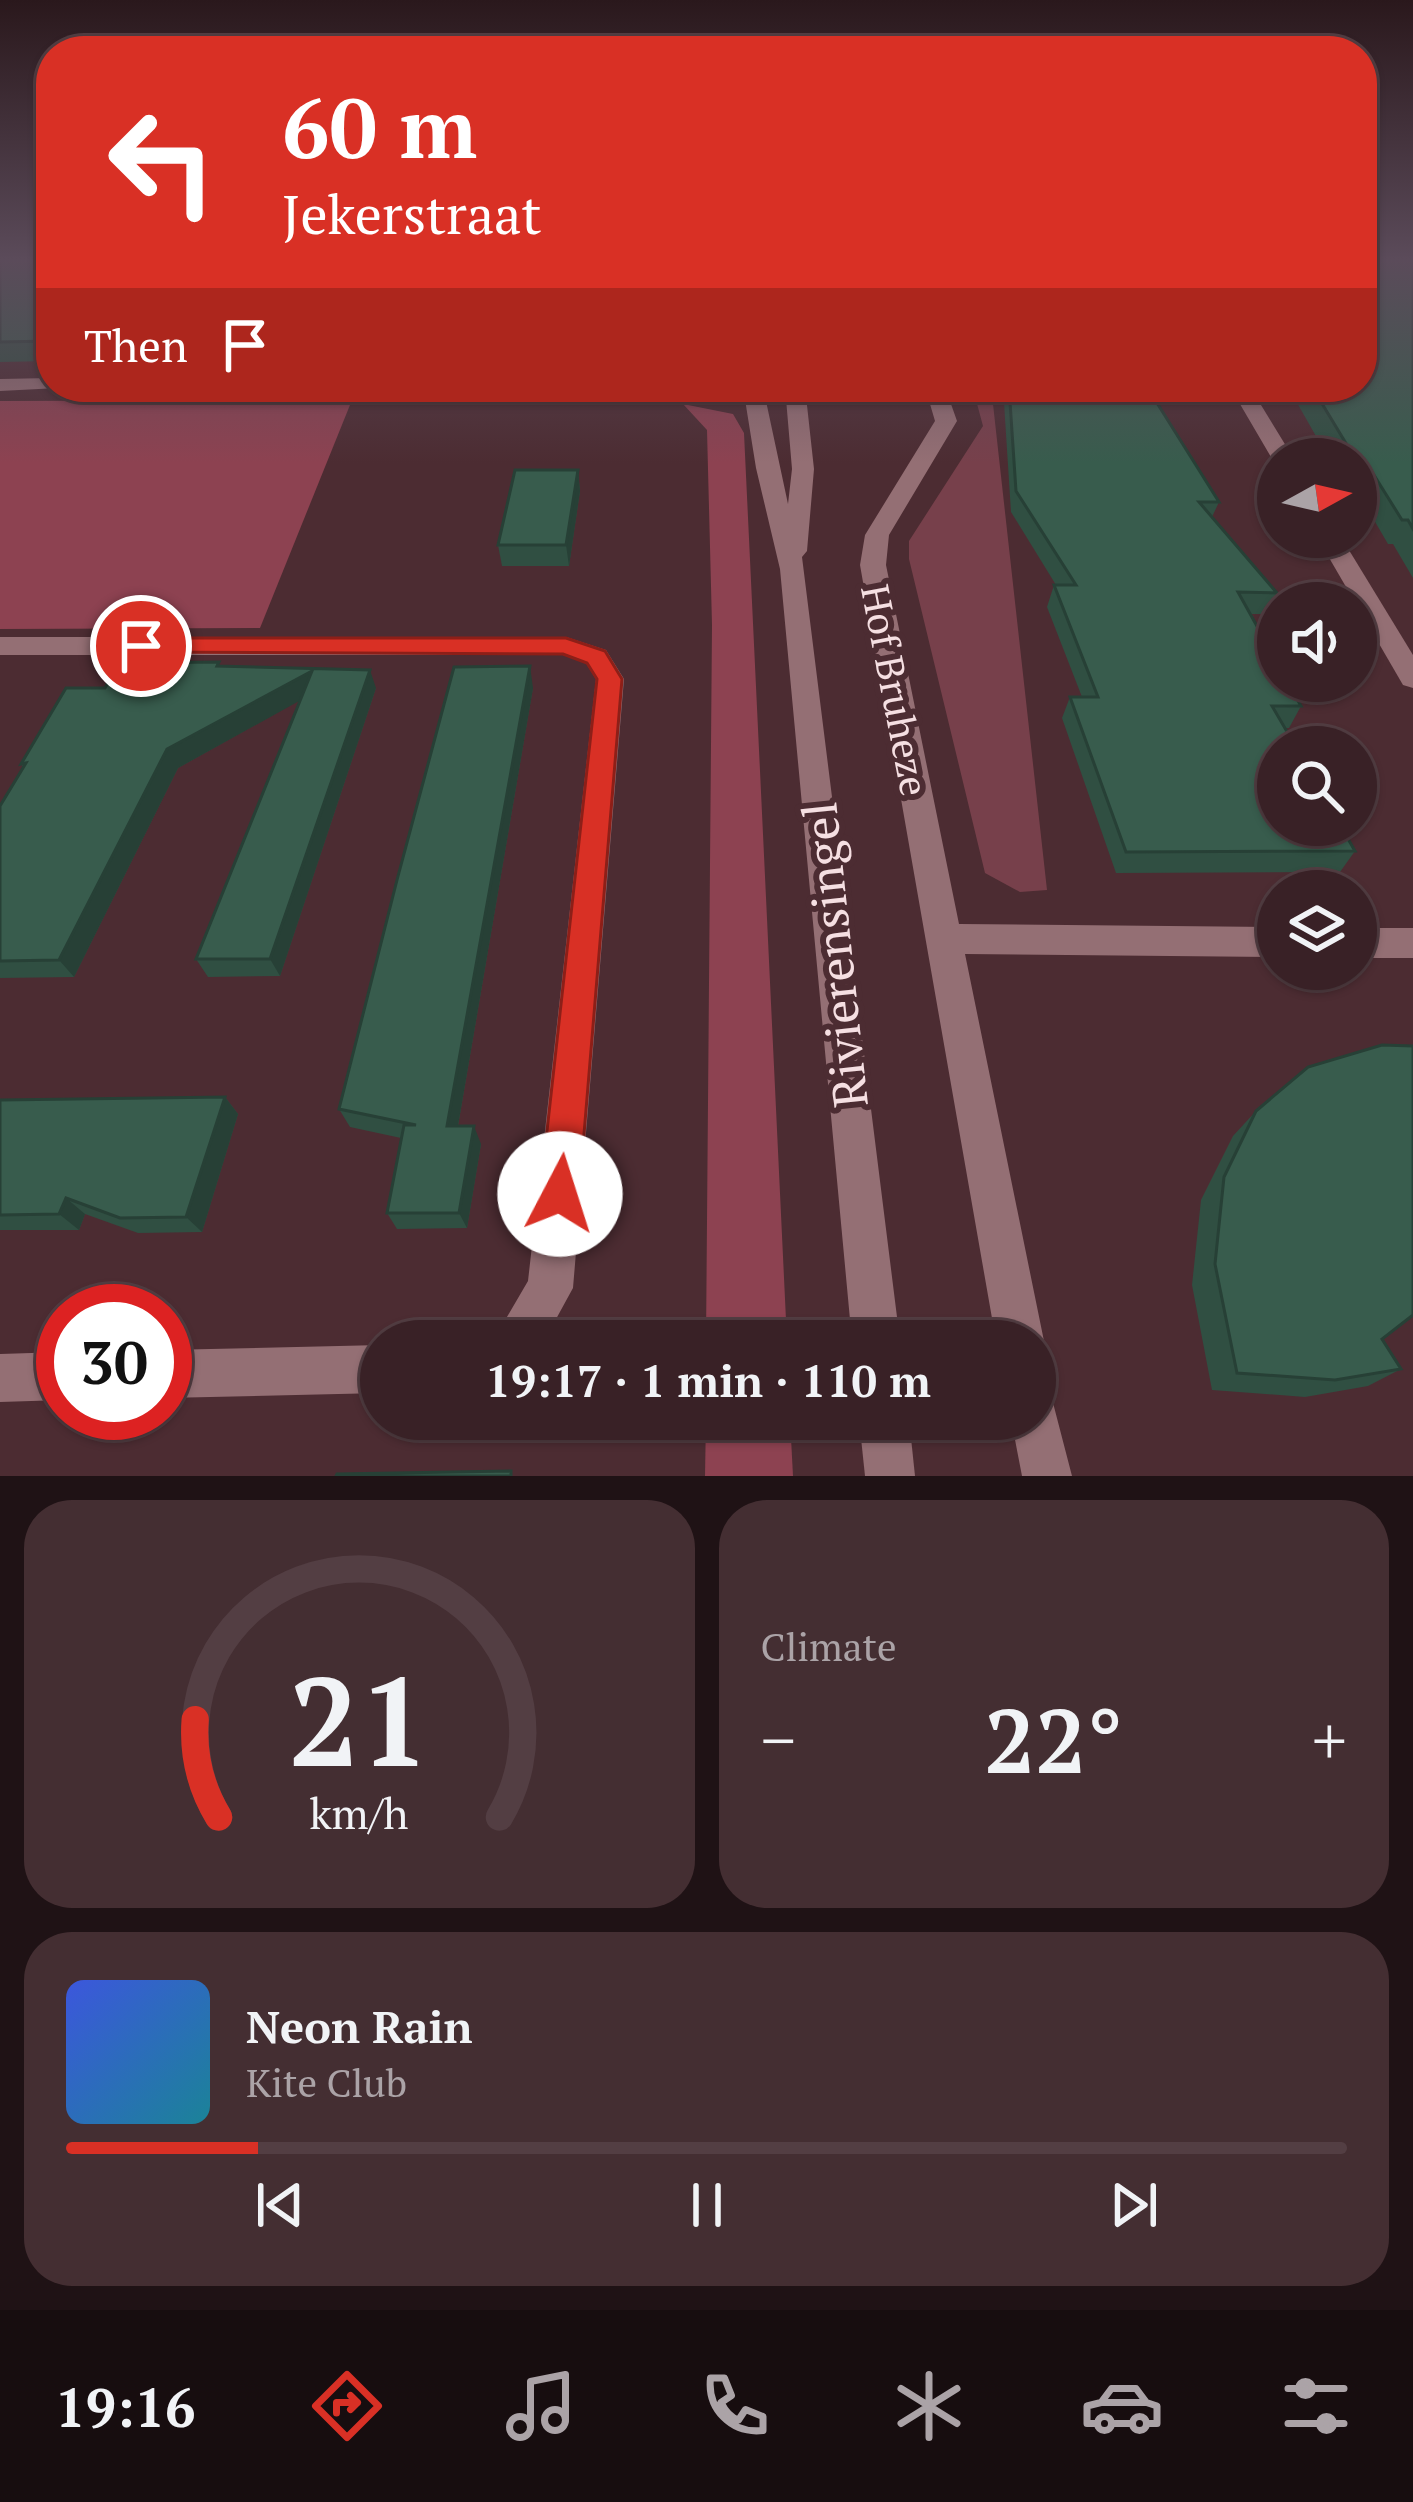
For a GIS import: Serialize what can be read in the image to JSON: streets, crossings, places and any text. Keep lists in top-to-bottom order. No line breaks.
{"streets":{"street":["Hof Bruheze","Rivierensingel"]},"north":"right","page":{"turn":["60 m","Jekerstraat"],"then":"Then","limit":"30","trip":"19:17 · 1 min · 110 m","tile":"Climate","heat":["−","22°","+"],"song":["Neon Rain","Kite Club"],"tabs":"19:16","gauge":["21","km/h"]}}
